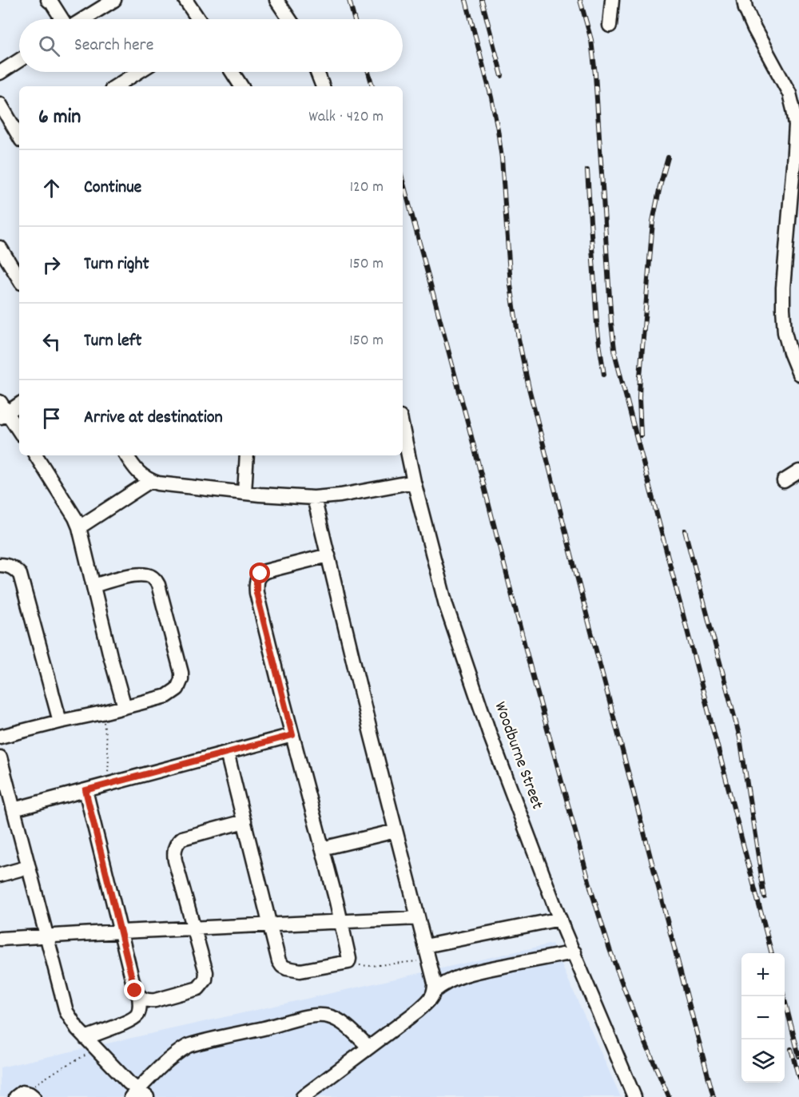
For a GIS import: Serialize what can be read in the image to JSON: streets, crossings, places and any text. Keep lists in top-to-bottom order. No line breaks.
{"streets":{"street":["Woodburne Street"]},"page":{"search":"Search here","heading":["6 min","Walk · 420 m"],"list":[["Continue","120 m"],["Turn right","150 m"],["Turn left","150 m"],"Arrive at destination"],"map_buttons":["+","−"]}}
